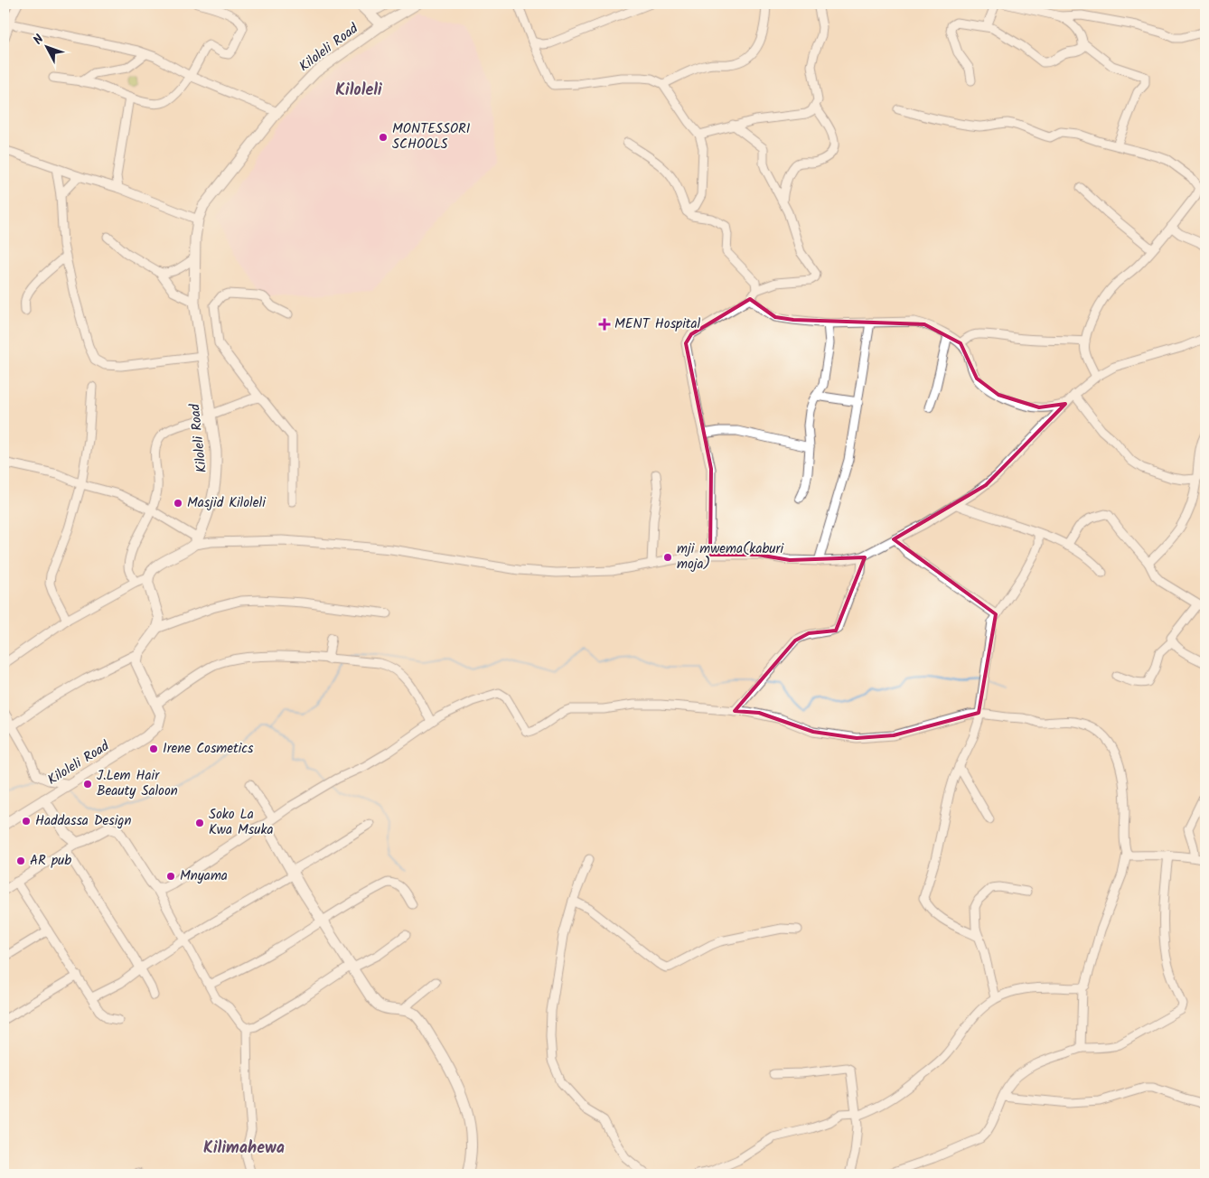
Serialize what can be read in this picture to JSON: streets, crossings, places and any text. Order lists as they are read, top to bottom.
{
  "streets": {
    "main road": ["Kiloleli Road"]
  },
  "districts": ["Kiloleli", "Kilimahewa"],
  "places": {
    "other": [
      "MONTESSORI SCHOOLS",
      "Masjid Kiloleli",
      "mji mwema(kaburi moja)",
      "Irene Cosmetics",
      "J.Lem Hair Beauty Saloon",
      "Haddassa Design",
      "Soko La Kwa Msuka",
      "AR pub",
      "Mnyama"
    ],
    "health": ["MENT Hospital"]
  },
  "north": "top left"
}
